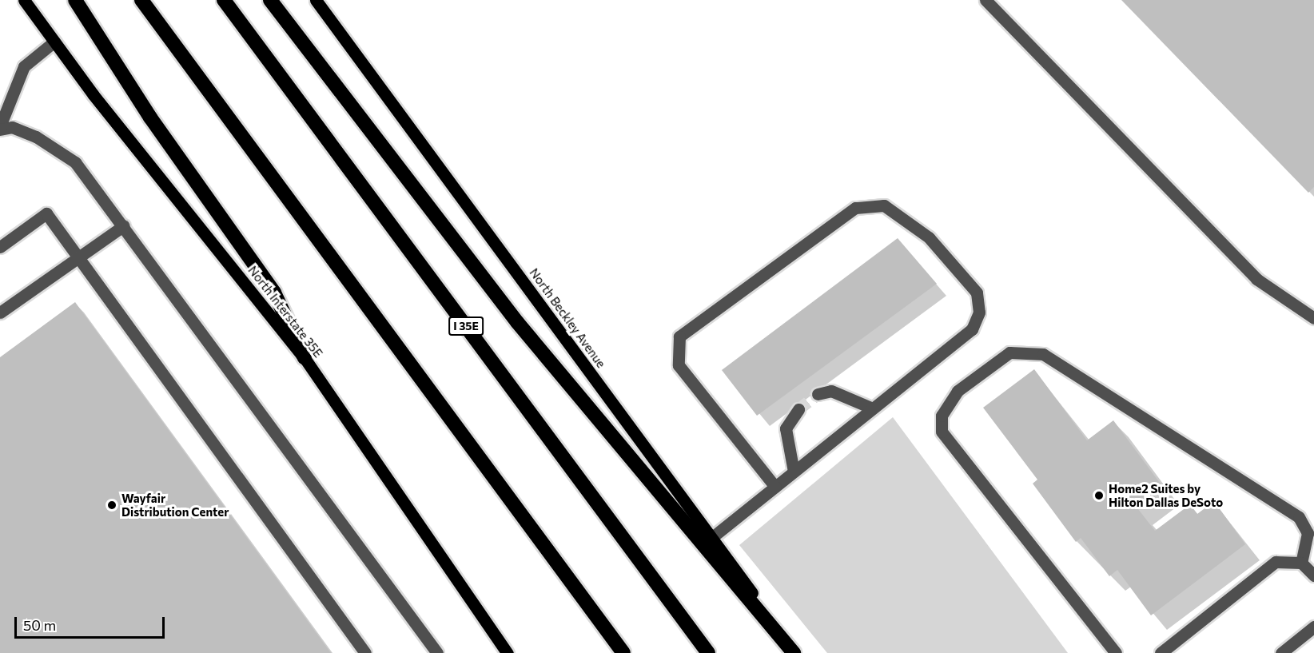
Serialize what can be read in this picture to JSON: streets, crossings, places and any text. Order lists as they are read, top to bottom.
{
  "streets": {
    "highway": ["I 35E"],
    "main road": ["North Interstate 35E", "North Beckley Avenue"]
  },
  "places": ["Home2 Suites by Hilton Dallas DeSoto", "Wayfair Distribution Center"],
  "scale_bar": "50 m"
}
